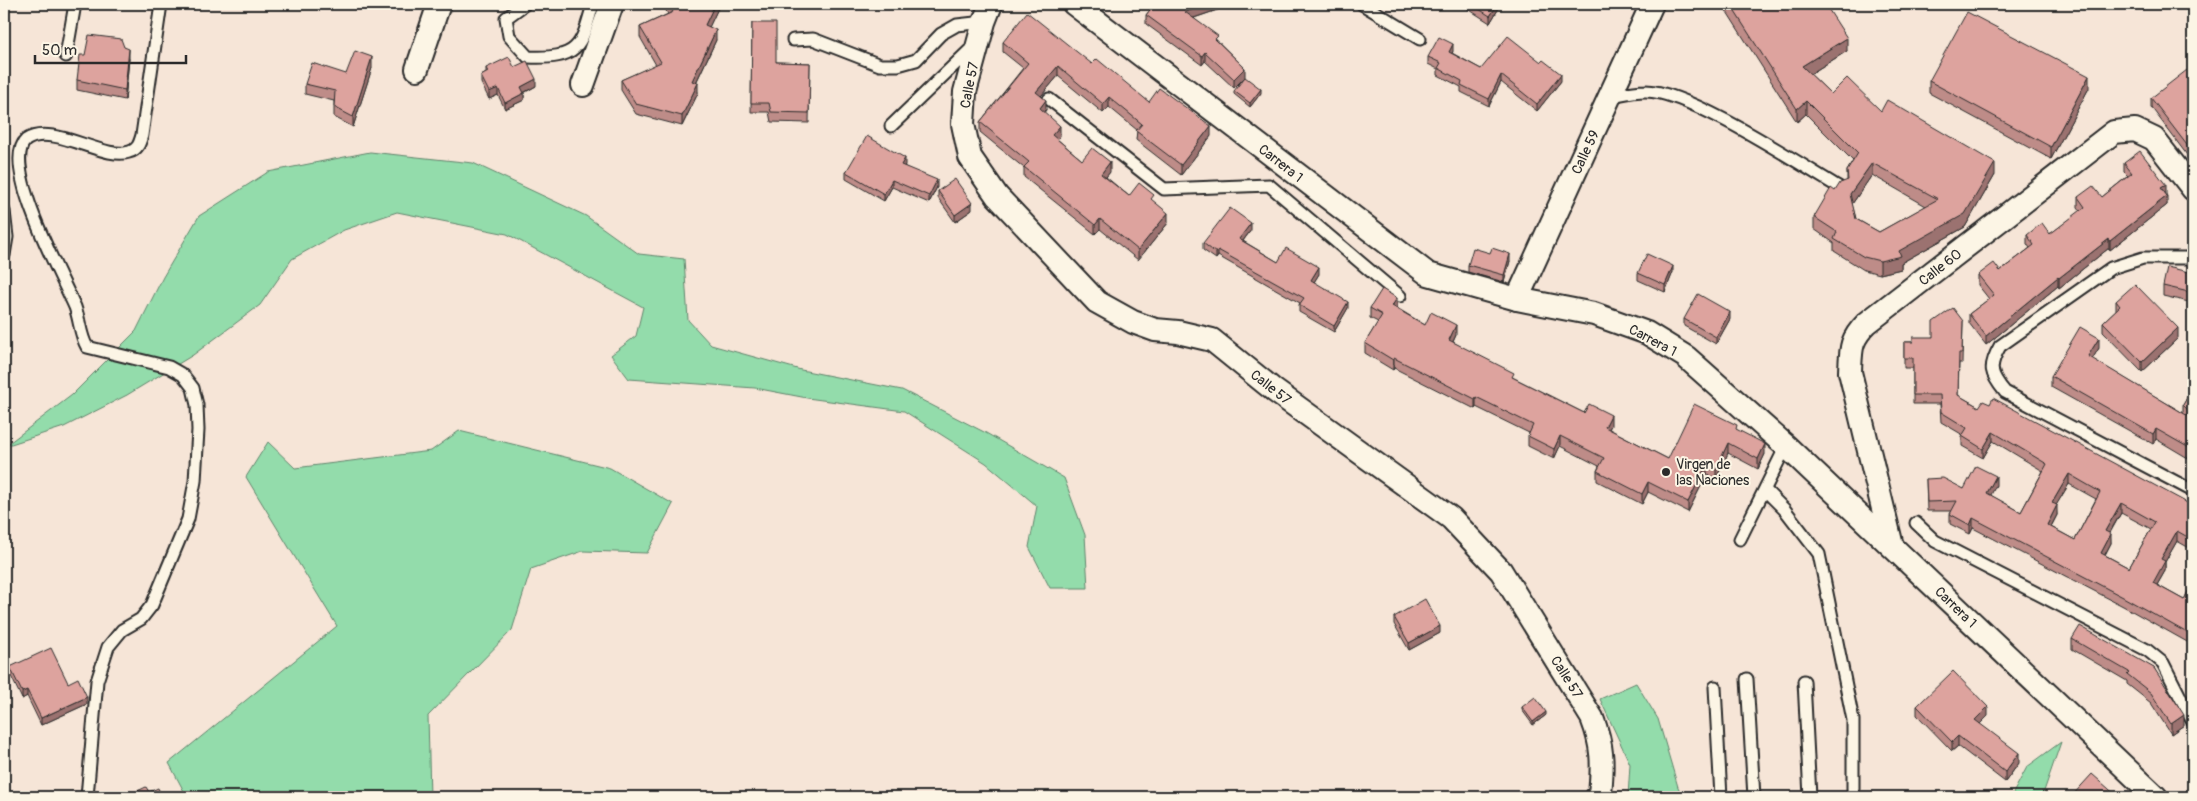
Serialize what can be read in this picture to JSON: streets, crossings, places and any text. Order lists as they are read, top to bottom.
{
  "streets": {
    "street": [
      "Calle 57",
      "Calle 59",
      "Carrera 1",
      "Calle 60"
    ]
  },
  "crossings": [
    ["Calle 59", "Carrera 1"],
    ["Carrera 1", "Calle 60"]
  ],
  "places": ["Virgen de las Naciones"],
  "scale_bar": "50 m"
}
